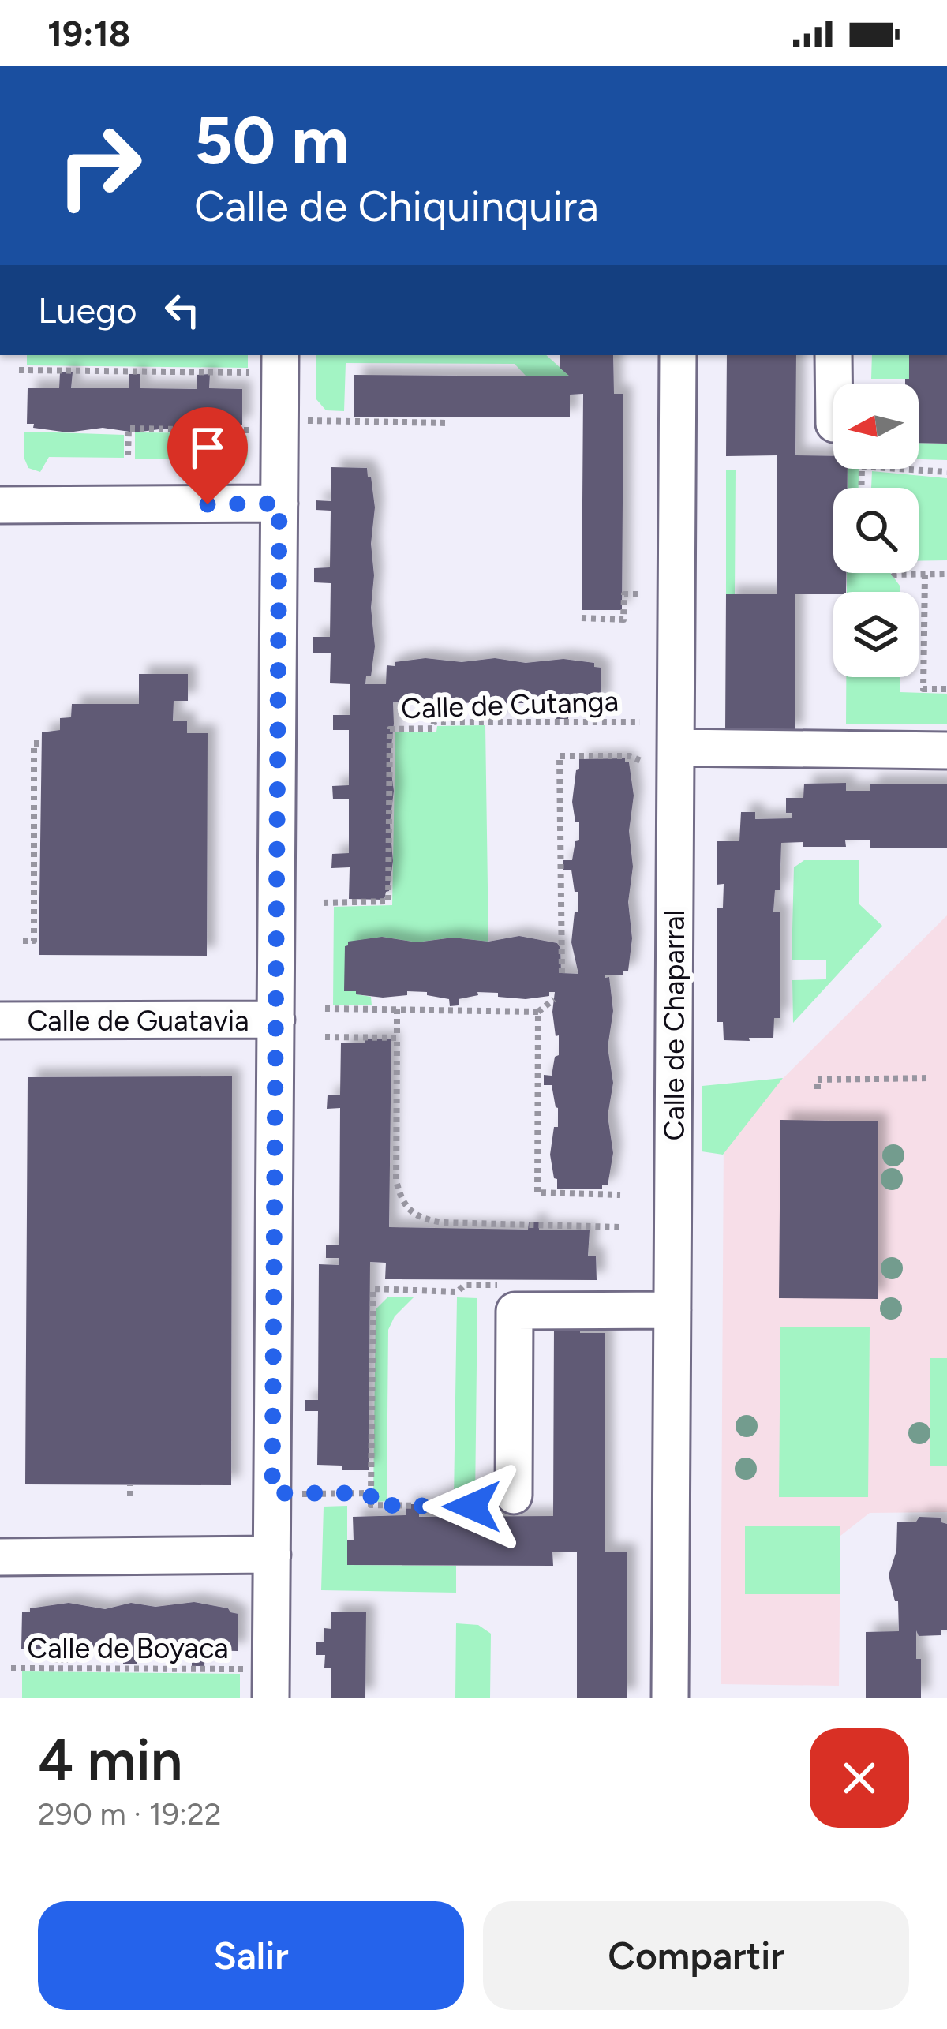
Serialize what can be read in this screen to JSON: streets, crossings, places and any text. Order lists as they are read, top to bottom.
{
  "streets": {
    "street": ["Calle de Guatavia", "Calle de Chaparral"],
    "path": ["Calle de Cutanga", "Calle de Boyaca"]
  },
  "north": "left",
  "page": {
    "status": "19:18",
    "turn": ["50 m", "Calle de Chiquinquira"],
    "then": "Luego",
    "heading": ["4 min", "290 m · 19:22"],
    "buttons": ["Salir", "Compartir"]
  }
}
